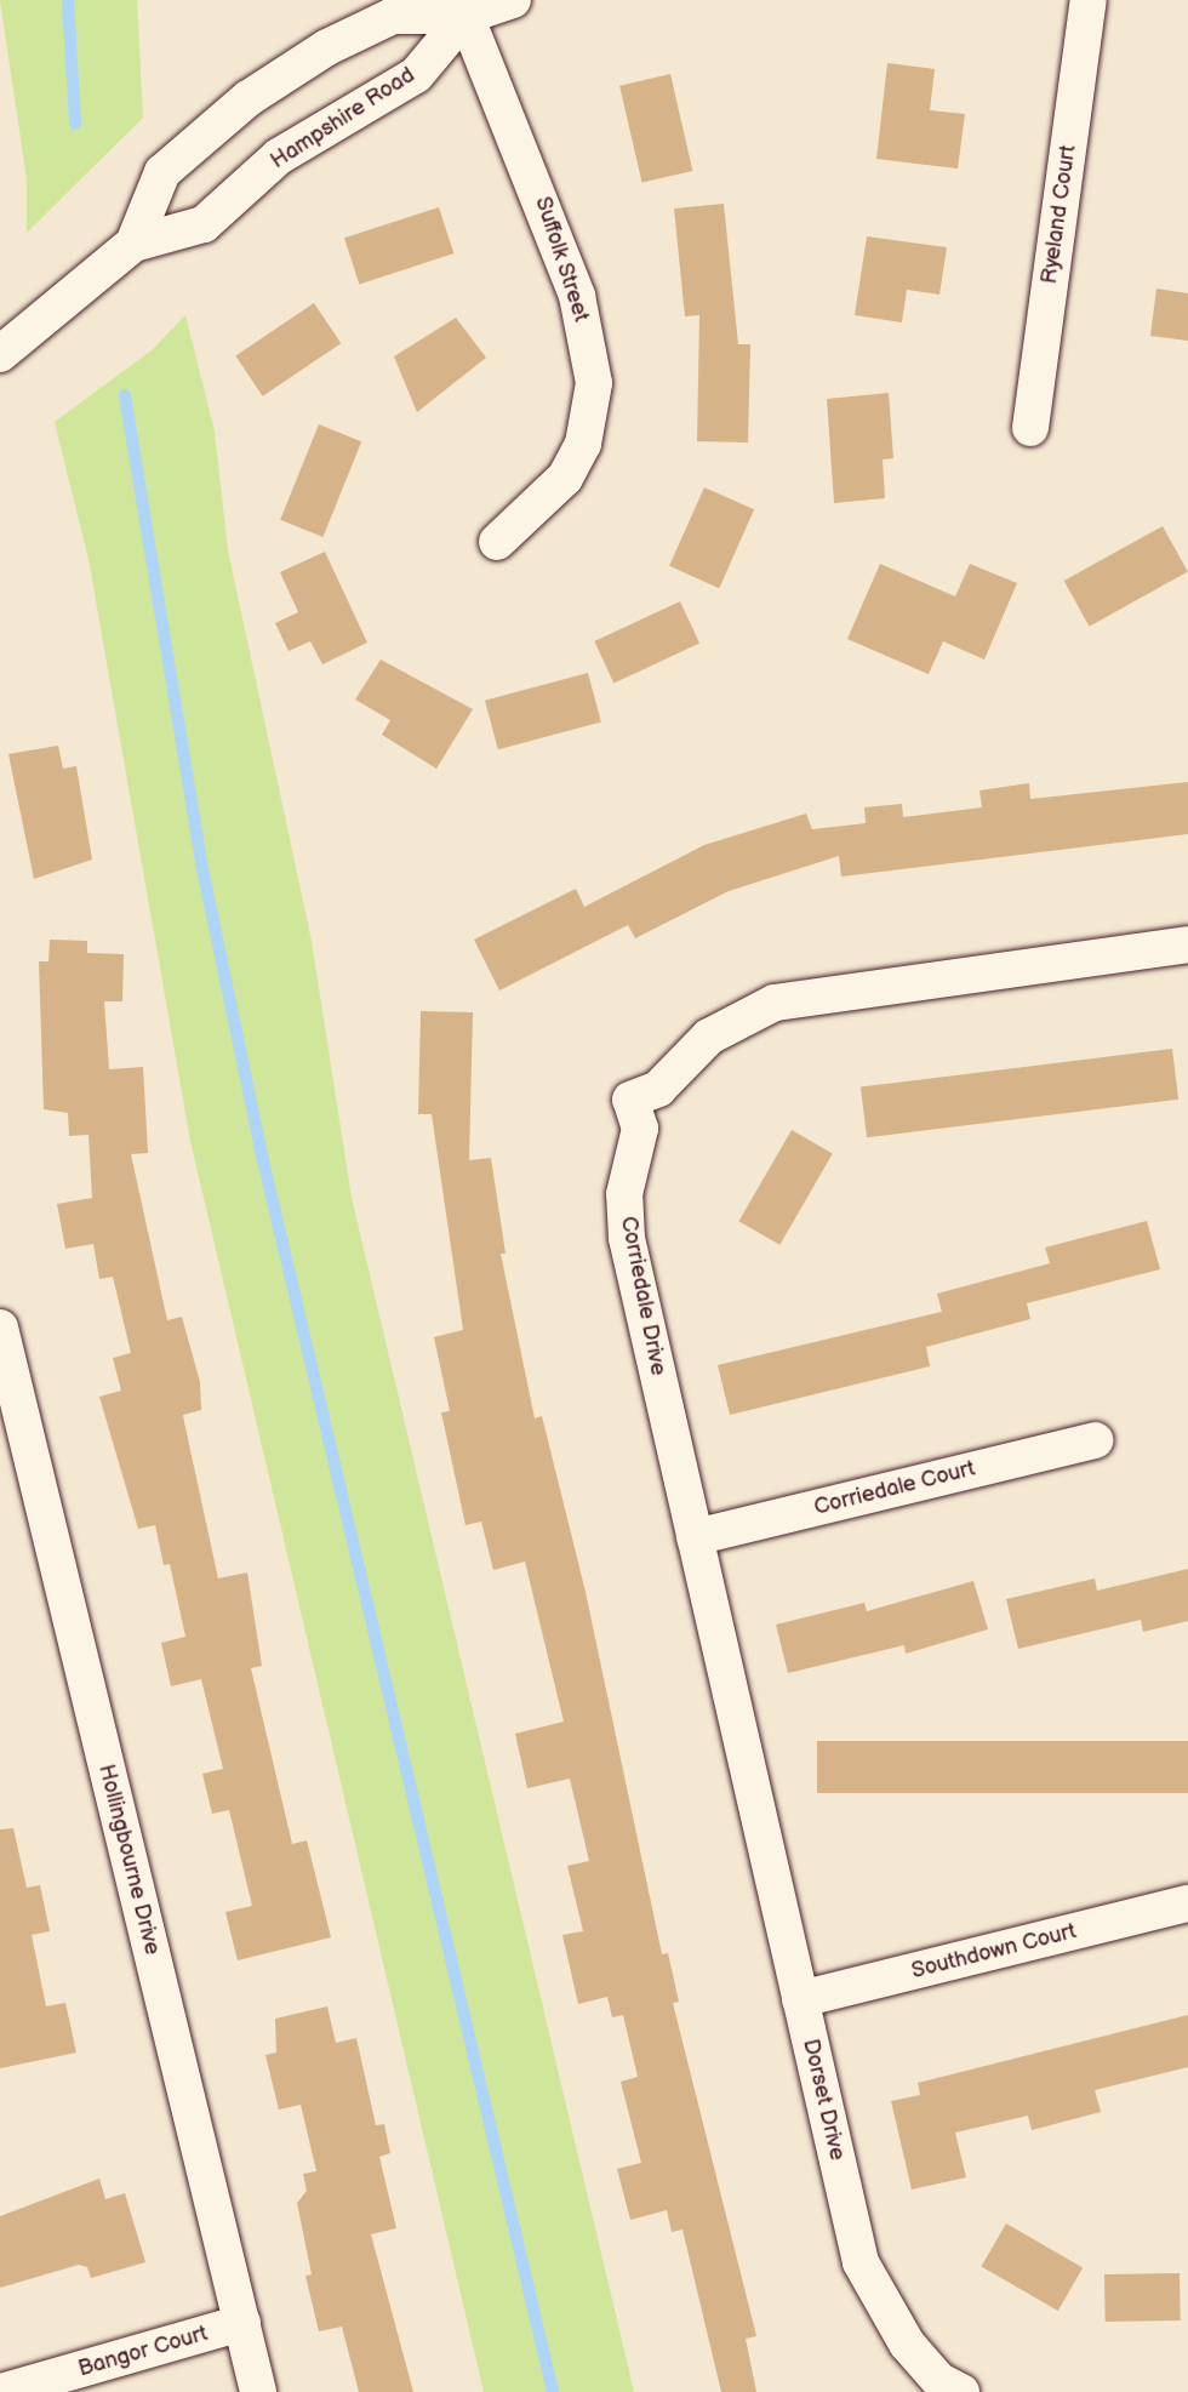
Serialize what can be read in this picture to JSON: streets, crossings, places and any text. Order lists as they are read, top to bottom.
{
  "streets": {
    "street": [
      "Hampshire Road",
      "Ryeland Court",
      "Suffolk Street",
      "Corriedale Drive",
      "Corriedale Court",
      "Hollingbourne Drive",
      "Southdown Court",
      "Dorset Drive",
      "Bangor Court"
    ]
  },
  "crossings": [
    ["Hampshire Road", "Suffolk Street"],
    ["Corriedale Drive", "Corriedale Court"],
    ["Corriedale Drive", "Dorset Drive"],
    ["Hollingbourne Drive", "Bangor Court"],
    ["Southdown Court", "Dorset Drive"]
  ]
}
